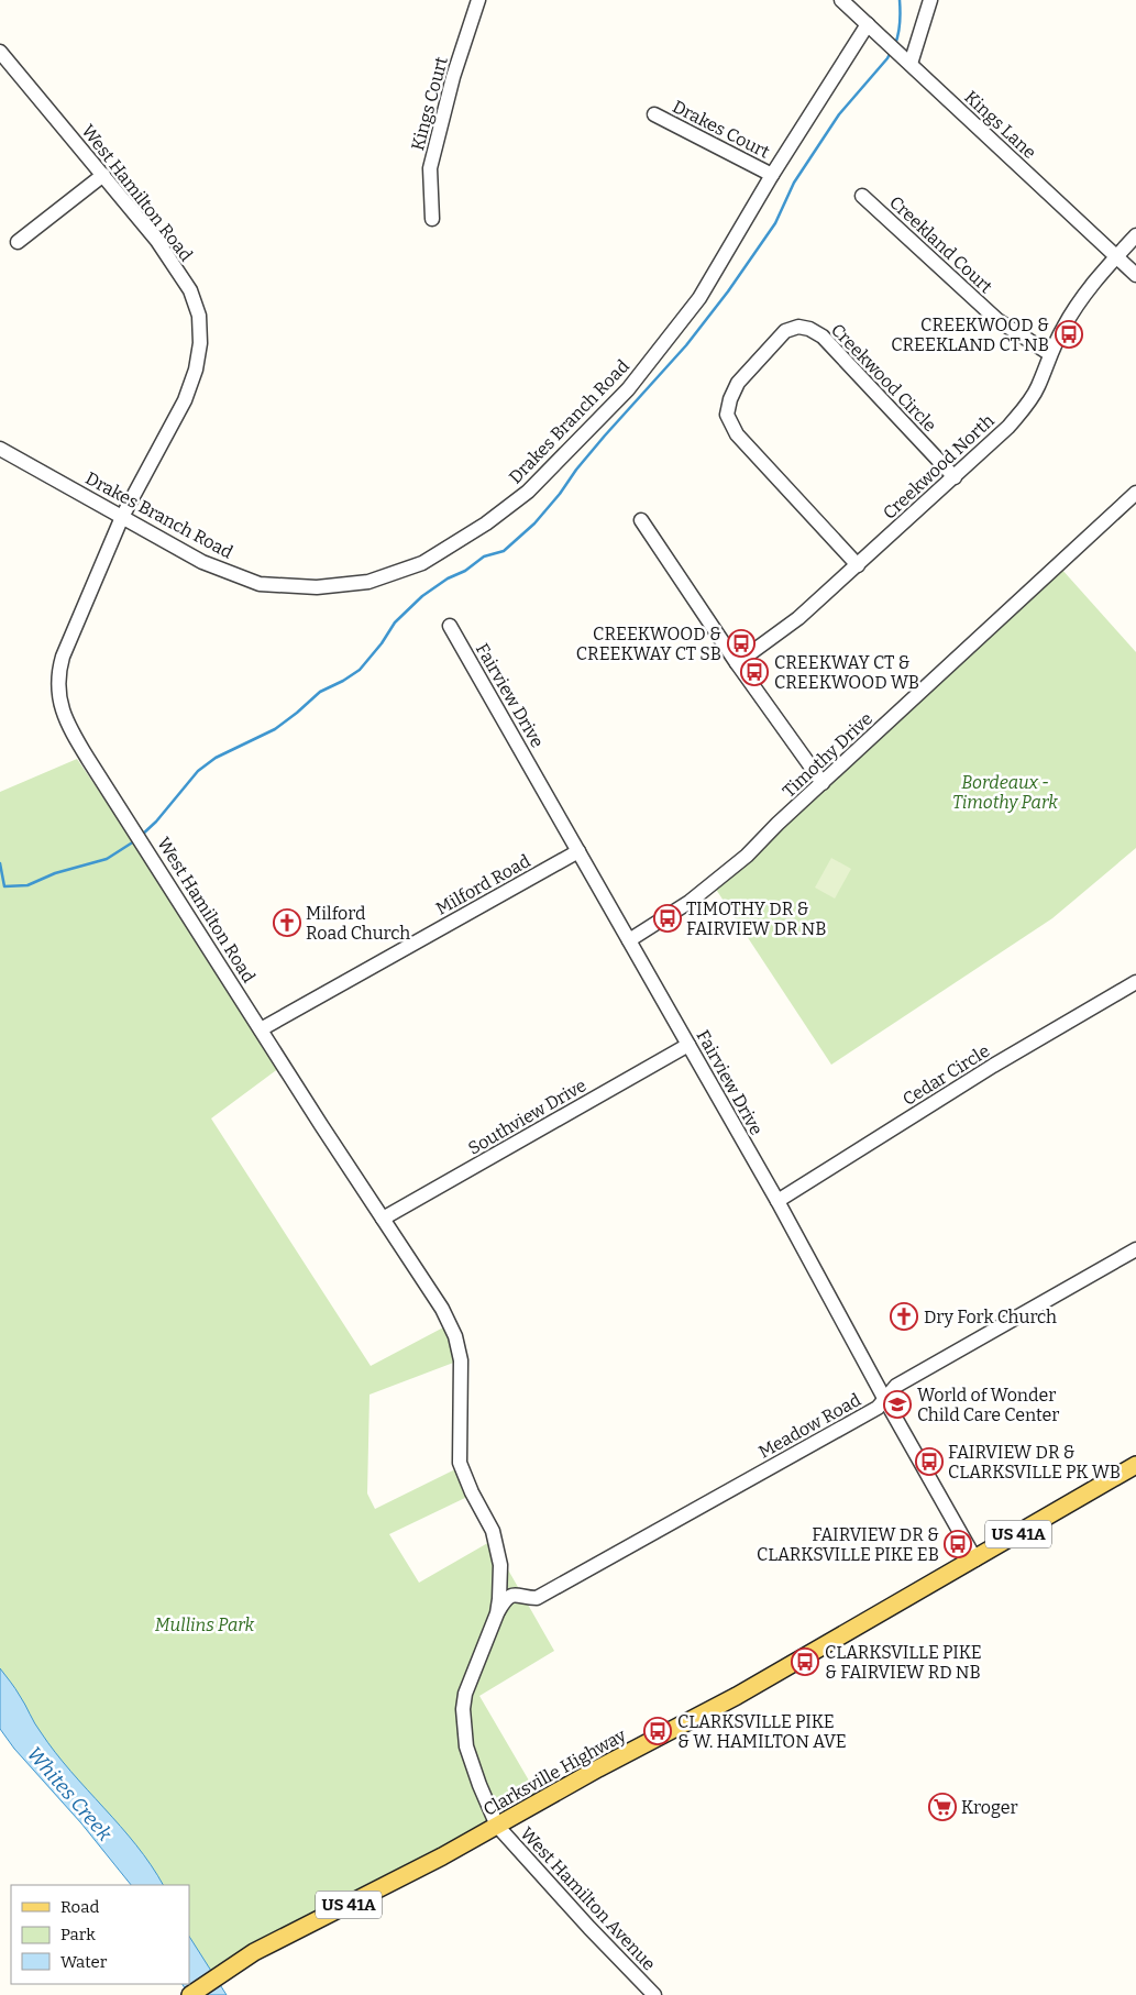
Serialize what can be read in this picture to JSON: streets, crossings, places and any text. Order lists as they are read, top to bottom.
{
  "streets": {
    "main road": ["US 41A", "Clarksville Highway"],
    "street": [
      "Kings Court",
      "Kings Lane",
      "Drakes Court",
      "West Hamilton Road",
      "Creekland Court",
      "Creekwood Circle",
      "Drakes Branch Road",
      "Creekwood North",
      "Fairview Drive",
      "Timothy Drive",
      "Milford Road",
      "Cedar Circle",
      "Southview Drive",
      "Meadow Road",
      "West Hamilton Avenue"
    ]
  },
  "crossings": [
    ["Kings Lane", "Drakes Branch Road"],
    ["Kings Lane", "Creekwood North"],
    ["Drakes Court", "Drakes Branch Road"],
    ["West Hamilton Road", "Drakes Branch Road"],
    ["West Hamilton Road", "Milford Road"],
    ["West Hamilton Road", "Southview Drive"],
    ["West Hamilton Road", "Meadow Road"],
    ["West Hamilton Road", "Clarksville Highway"],
    ["West Hamilton Road", "West Hamilton Avenue"],
    ["Creekland Court", "Creekwood North"],
    ["Creekwood Circle", "Creekwood North"],
    ["Fairview Drive", "Timothy Drive"],
    ["Fairview Drive", "Milford Road"],
    ["Fairview Drive", "Cedar Circle"],
    ["Fairview Drive", "Southview Drive"],
    ["Fairview Drive", "Meadow Road"],
    ["Fairview Drive", "Clarksville Highway"],
    ["Clarksville Highway", "West Hamilton Avenue"]
  ],
  "water": ["Whites Creek"],
  "parks": ["Bordeaux - Timothy Park", "Mullins Park"],
  "places": {
    "bus stop": [
      "CREEKWOOD & CREEKLAND CT NB",
      "CREEKWOOD & CREEKWAY CT SB",
      "CREEKWAY CT & CREEKWOOD WB",
      "TIMOTHY DR & FAIRVIEW DR NB",
      "FAIRVIEW DR & CLARKSVILLE PK WB",
      "FAIRVIEW DR & CLARKSVILLE PIKE EB",
      "CLARKSVILLE PIKE & FAIRVIEW RD NB",
      "CLARKSVILLE PIKE & W. HAMILTON AVE"
    ],
    "church": ["Milford Road Church", "Dry Fork Church"],
    "school or university": ["World of Wonder Child Care Center"],
    "supermarket": ["Kroger"]
  },
  "legend": ["Road", "Park", "Water"]
}
